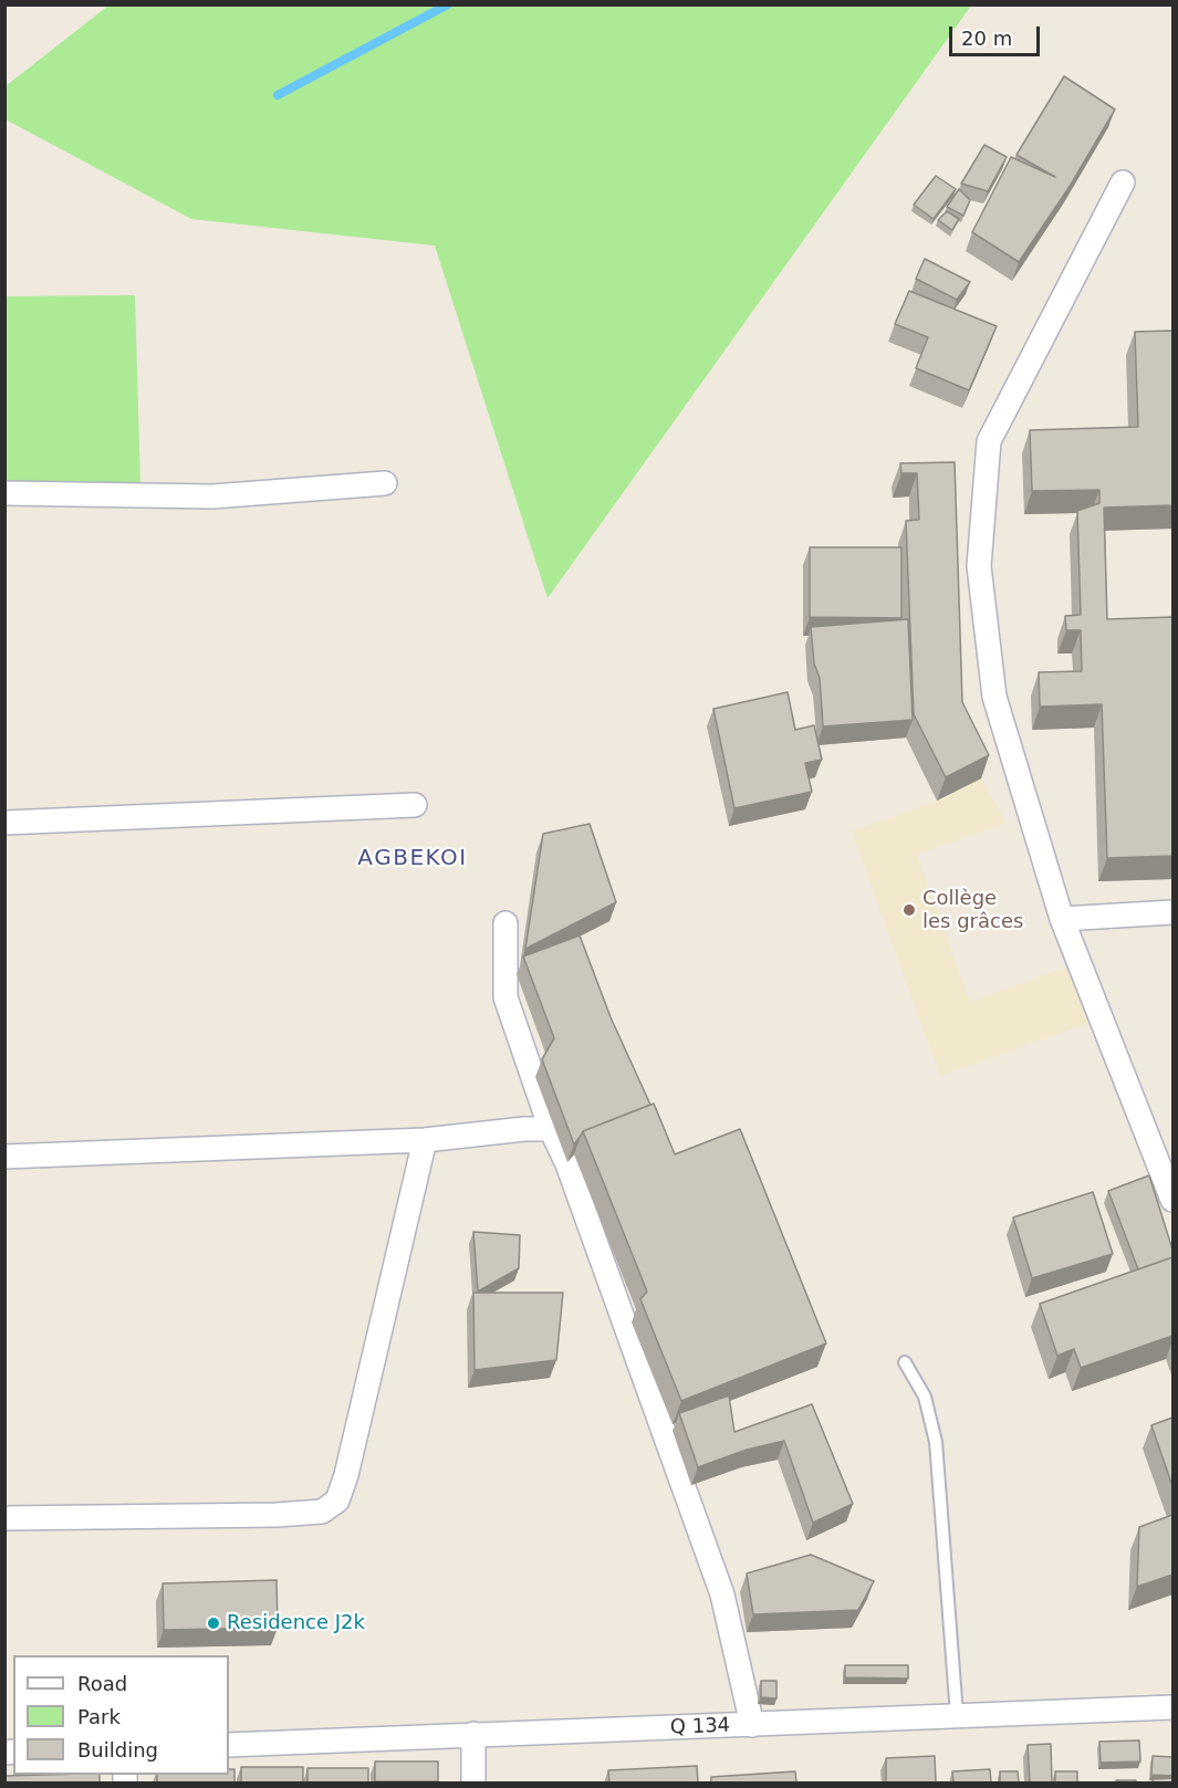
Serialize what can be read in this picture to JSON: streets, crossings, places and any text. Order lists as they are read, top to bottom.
{
  "streets": {
    "street": ["Q 134"]
  },
  "districts": ["AGBEKOI"],
  "places": ["Collège les grâces", "Residence J2k"],
  "legend": ["Road", "Park", "Building"],
  "scale_bar": "20 m"
}
